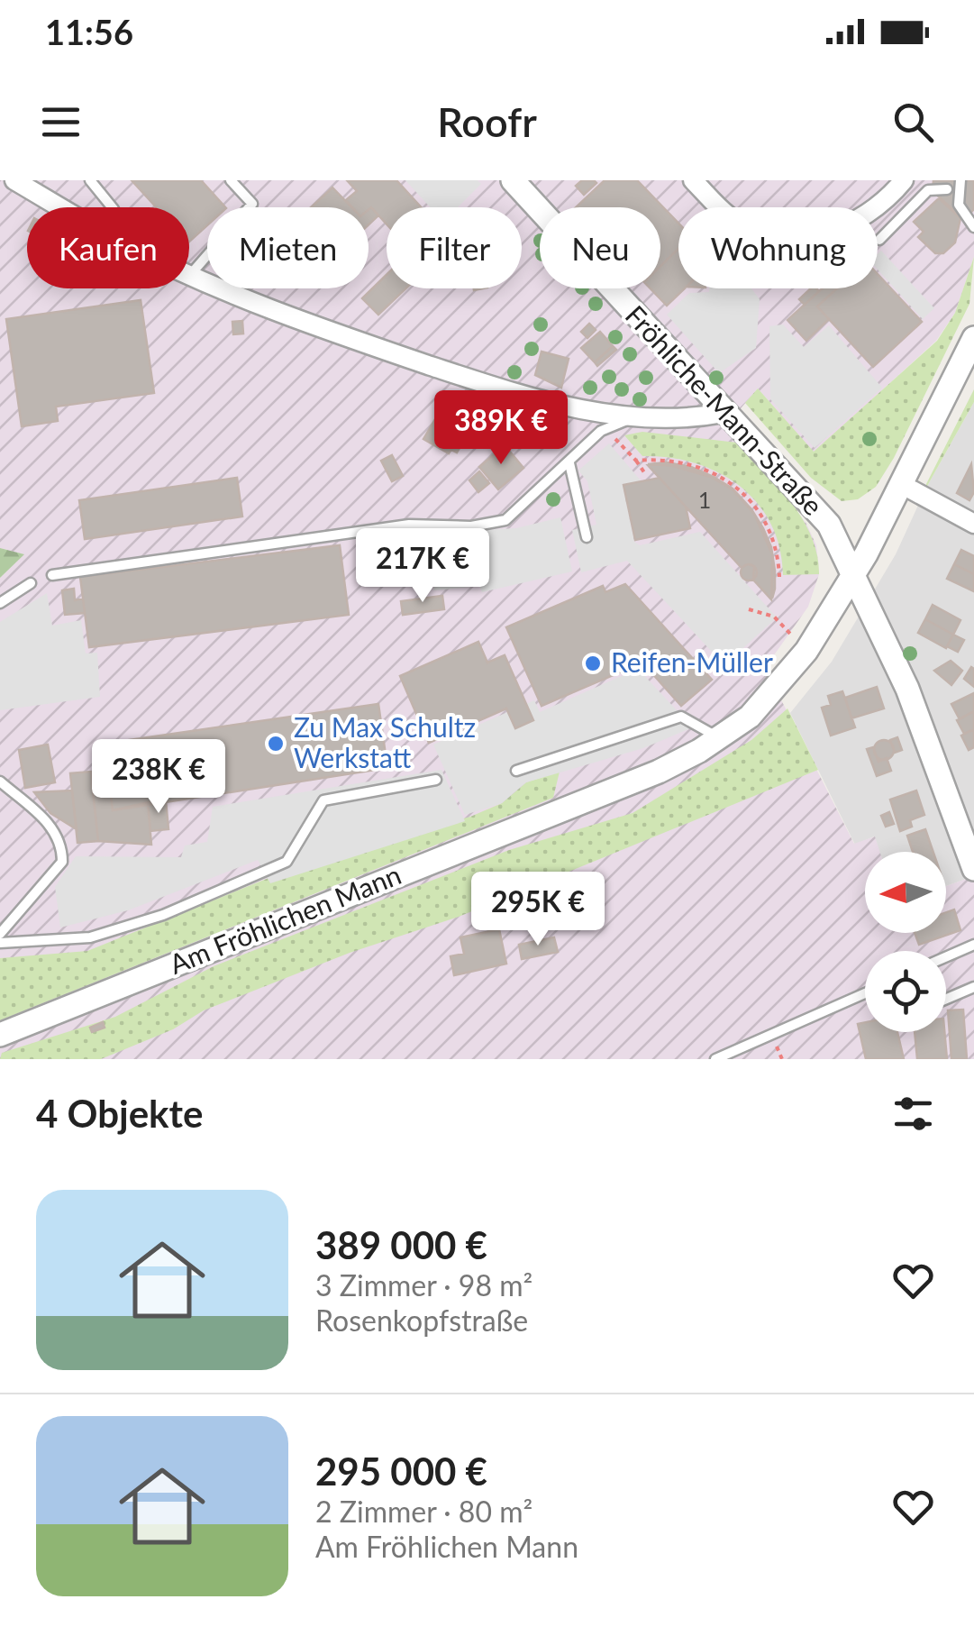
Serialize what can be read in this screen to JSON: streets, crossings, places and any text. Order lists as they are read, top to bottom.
{
  "streets": {
    "street": ["Fröhliche-Mann-Straße", "Am Fröhlichen Mann"]
  },
  "crossings": [
    ["Fröhliche-Mann-Straße", "Am Fröhlichen Mann"]
  ],
  "places": ["Reifen-Müller", "Zu Max Schultz Werkstatt"],
  "house_numbers": ["1"],
  "north": "left",
  "page": {
    "status": "11:56",
    "header": "Roofr",
    "chip": [
      "Kaufen",
      "Mieten",
      "Filter",
      "Neu",
      "Wohnung"
    ],
    "price": [
      "389K €",
      "217K €",
      "238K €",
      "295K €"
    ],
    "heading": "4 Objekte",
    "list": [
      {
        "name": "389 000 €",
        "note": "3 Zimmer · 98 m² · Rosenkopfstraße"
      },
      {
        "name": "295 000 €",
        "note": "2 Zimmer · 80 m² · Am Fröhlichen Mann"
      }
    ]
  }
}
